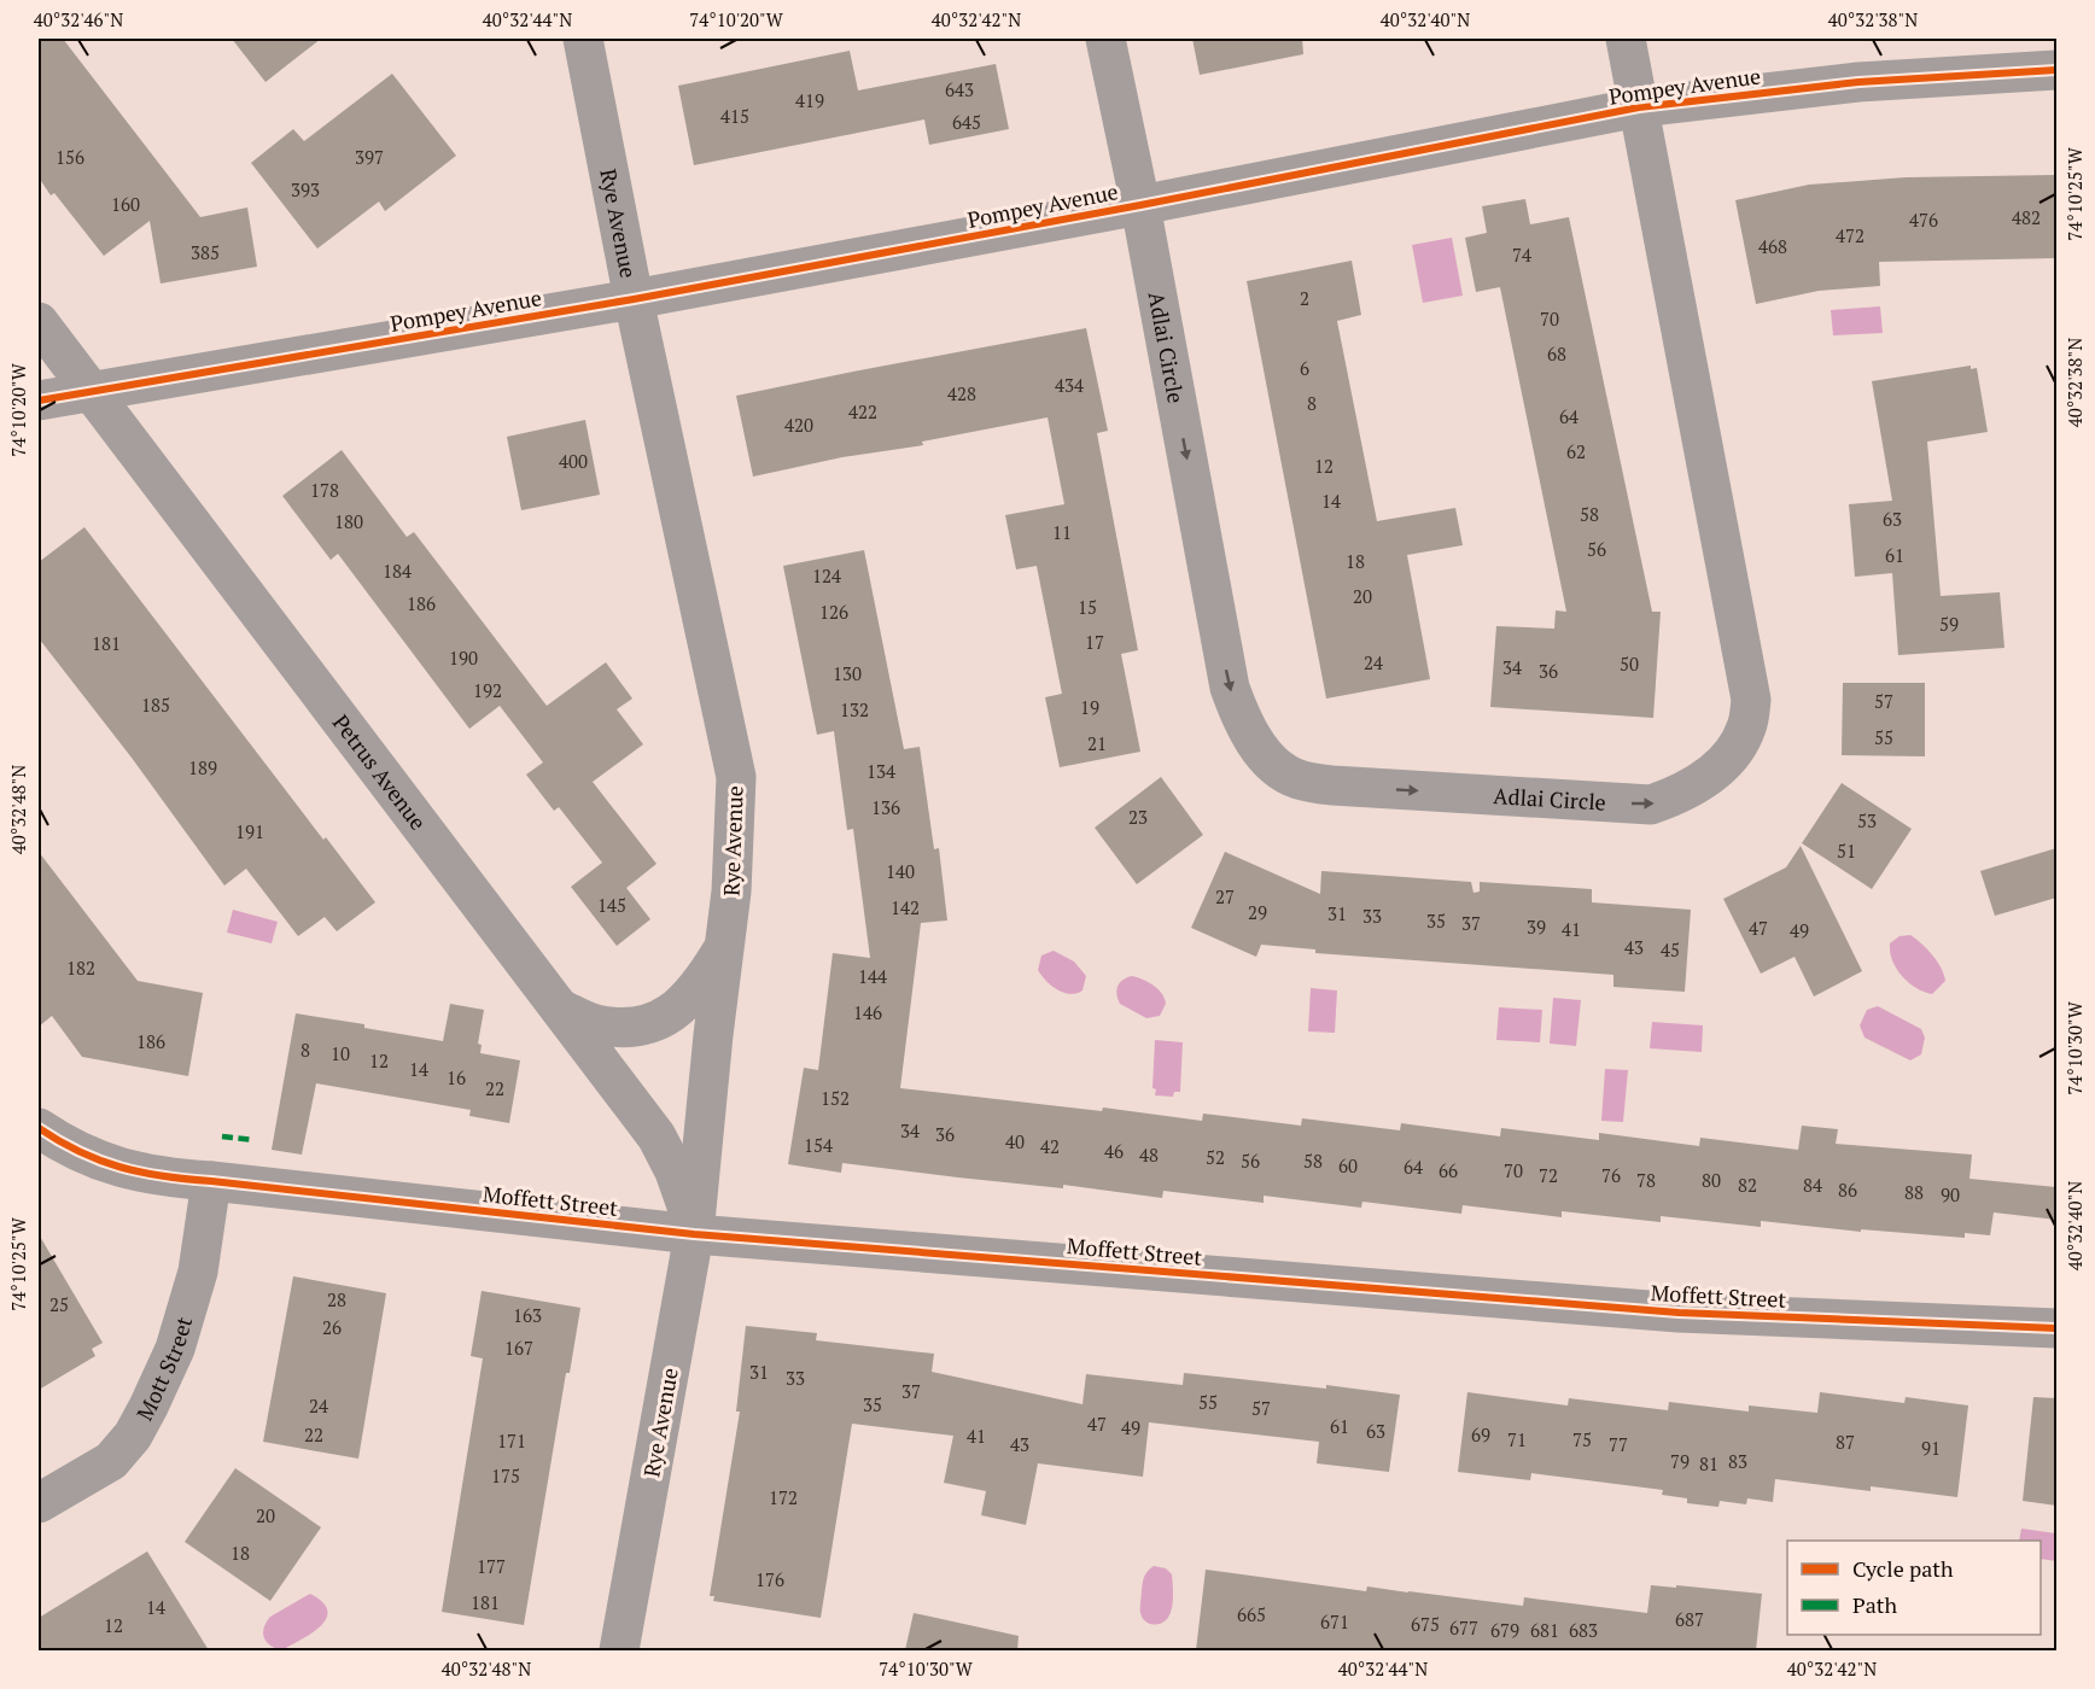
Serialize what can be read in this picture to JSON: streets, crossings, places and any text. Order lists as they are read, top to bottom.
{
  "streets": {
    "street": [
      "Pompey Avenue",
      "Rye Avenue",
      "Adlai Circle",
      "Petrus Avenue",
      "Moffett Street",
      "Mott Street"
    ]
  },
  "crossings": [
    ["Pompey Avenue", "Rye Avenue"],
    ["Pompey Avenue", "Adlai Circle"],
    ["Pompey Avenue", "Petrus Avenue"],
    ["Rye Avenue", "Petrus Avenue"],
    ["Rye Avenue", "Moffett Street"],
    ["Petrus Avenue", "Moffett Street"],
    ["Moffett Street", "Mott Street"]
  ],
  "house_numbers": [
    "643",
    "419",
    "415",
    "645",
    "156",
    "397",
    "393",
    "160",
    "482",
    "476",
    "472",
    "468",
    "385",
    "74",
    "2",
    "70",
    "68",
    "6",
    "434",
    "428",
    "8",
    "422",
    "64",
    "420",
    "62",
    "400",
    "12",
    "178",
    "14",
    "58",
    "63",
    "180",
    "11",
    "56",
    "61",
    "18",
    "184",
    "124",
    "20",
    "186",
    "15",
    "126",
    "59",
    "17",
    "181",
    "190",
    "24",
    "50",
    "34",
    "36",
    "130",
    "192",
    "57",
    "185",
    "19",
    "132",
    "55",
    "21",
    "189",
    "134",
    "136",
    "23",
    "53",
    "191",
    "51",
    "140",
    "27",
    "145",
    "142",
    "29",
    "31",
    "33",
    "35",
    "37",
    "39",
    "47",
    "41",
    "49",
    "43",
    "45",
    "182",
    "144",
    "146",
    "186",
    "8",
    "10",
    "12",
    "14",
    "16",
    "22",
    "152",
    "34",
    "36",
    "40",
    "154",
    "42",
    "46",
    "48",
    "52",
    "56",
    "58",
    "60",
    "64",
    "66",
    "70",
    "72",
    "76",
    "78",
    "80",
    "82",
    "84",
    "86",
    "88",
    "90",
    "28",
    "25",
    "163",
    "26",
    "167",
    "31",
    "33",
    "37",
    "55",
    "35",
    "24",
    "57",
    "47",
    "61",
    "49",
    "63",
    "22",
    "69",
    "41",
    "71",
    "75",
    "171",
    "87",
    "43",
    "77",
    "91",
    "79",
    "83",
    "81",
    "175",
    "172",
    "20",
    "18",
    "177",
    "176",
    "181",
    "14",
    "665",
    "687",
    "671",
    "675",
    "12",
    "677",
    "679",
    "681",
    "683"
  ],
  "legend": ["Cycle path", "Path"],
  "coordinates": [
    "40°32'46\"N",
    "40°32'44\"N",
    "74°10'20\"W",
    "40°32'42\"N",
    "40°32'40\"N",
    "40°32'38\"N",
    "74°10'25\"W",
    "40°32'48\"N",
    "74°10'30\"W"
  ]
}
